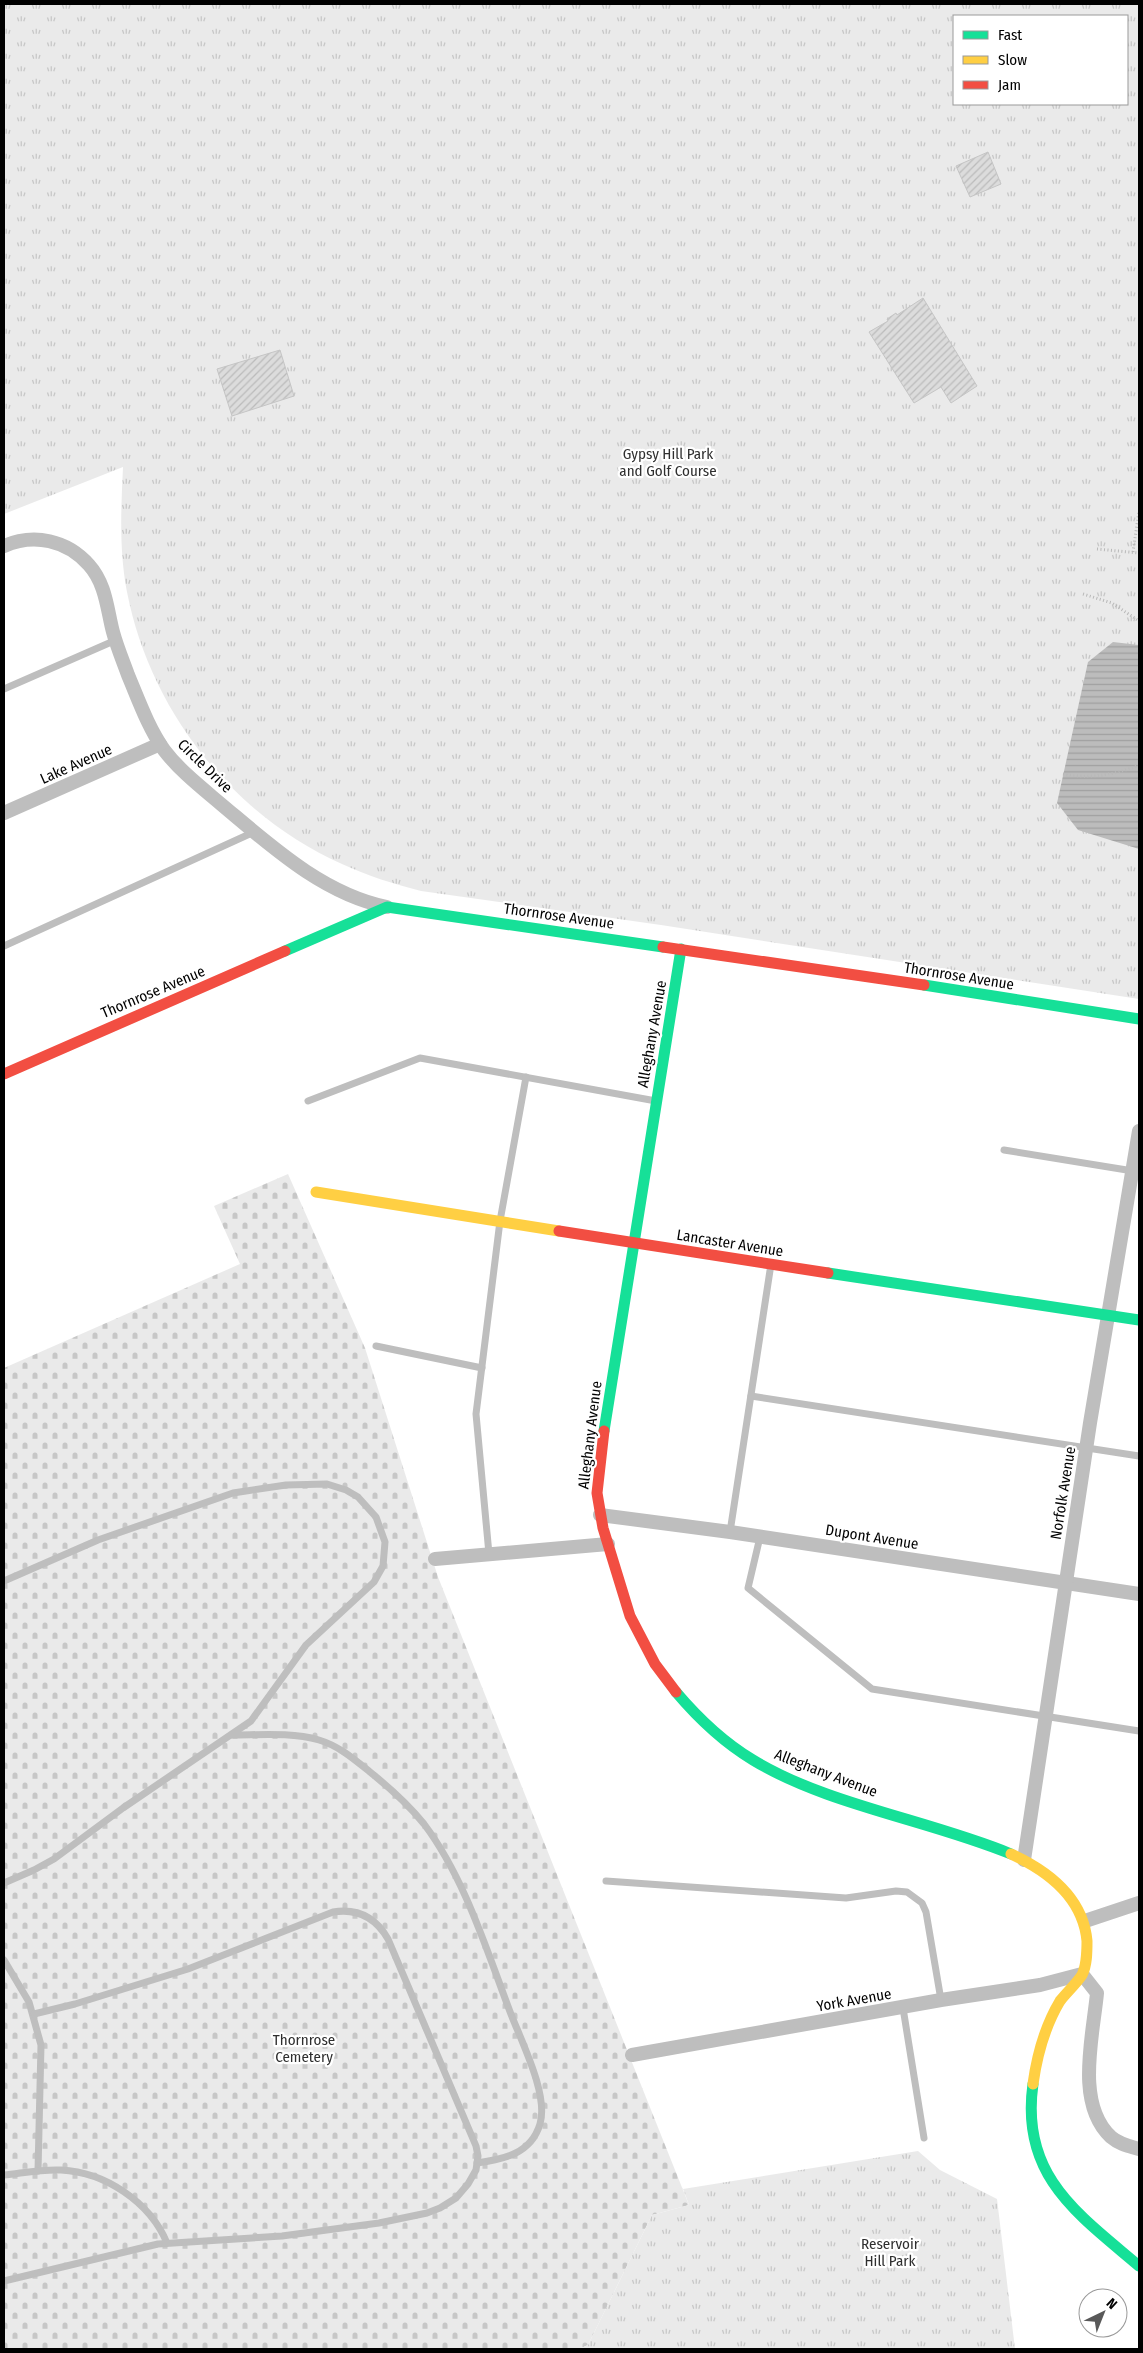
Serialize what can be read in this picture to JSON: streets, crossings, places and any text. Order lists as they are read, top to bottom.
{
  "streets": {
    "street": [
      "Lake Avenue",
      "Circle Drive",
      "Thornrose Avenue",
      "Alleghany Avenue",
      "Lancaster Avenue",
      "Norfolk Avenue",
      "Dupont Avenue",
      "York Avenue"
    ]
  },
  "crossings": [
    ["Lake Avenue", "Circle Drive"],
    ["Circle Drive", "Thornrose Avenue"],
    ["Thornrose Avenue", "Alleghany Avenue"],
    ["Alleghany Avenue", "Lancaster Avenue"],
    ["Alleghany Avenue", "Norfolk Avenue"],
    ["Alleghany Avenue", "Dupont Avenue"],
    ["Lancaster Avenue", "Norfolk Avenue"],
    ["Norfolk Avenue", "Dupont Avenue"]
  ],
  "parks": ["Gypsy Hill Park and Golf Course", "Thornrose Cemetery", "Reservoir Hill Park"],
  "legend": ["Fast", "Slow", "Jam"],
  "north": "top right"
}
